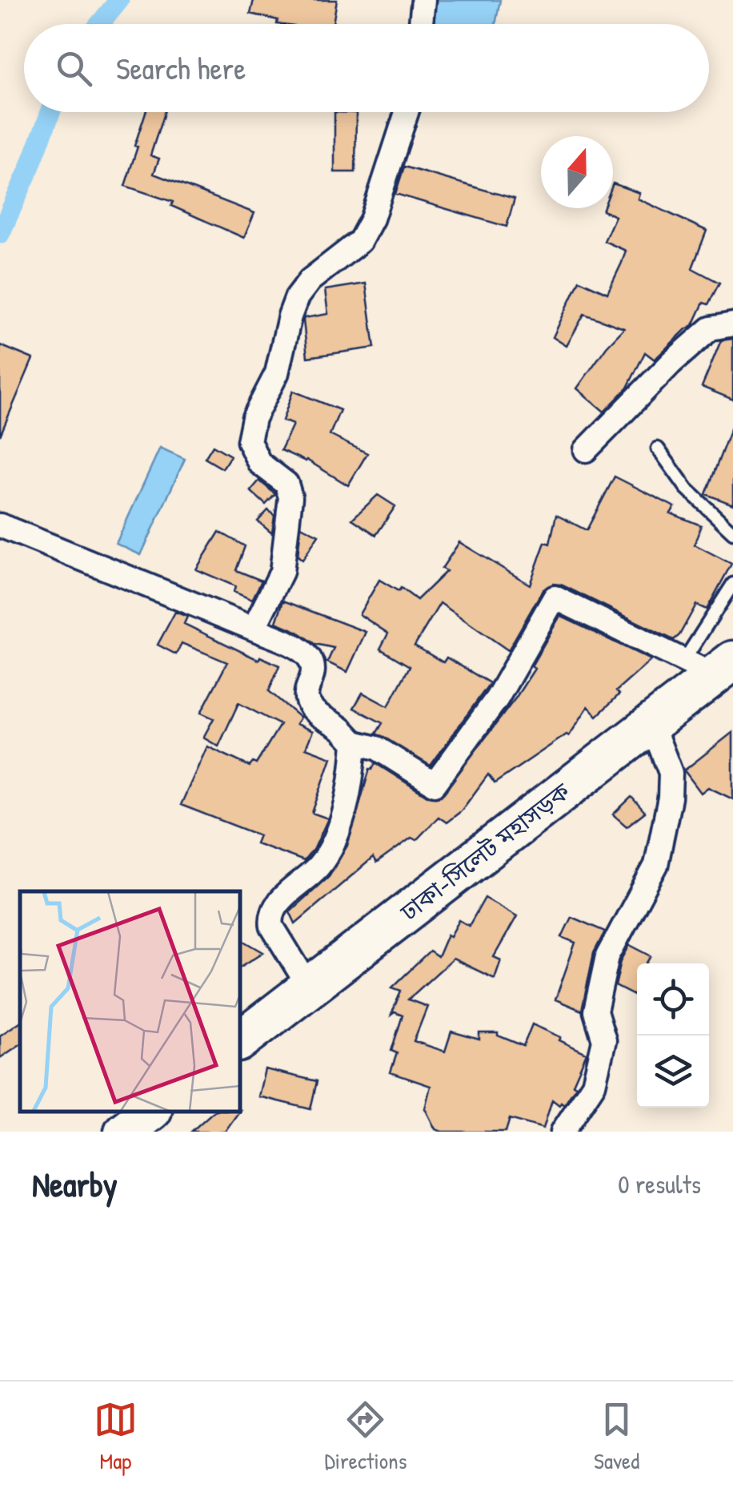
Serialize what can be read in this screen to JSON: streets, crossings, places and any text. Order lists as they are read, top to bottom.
{
  "streets": {
    "highway": ["ঢাকা-সিলেট মহাসড়ক"]
  },
  "north": "top",
  "page": {
    "search": "Search here",
    "heading": ["Nearby", "0 results"],
    "nav": ["Map", "Directions", "Saved"]
  }
}
